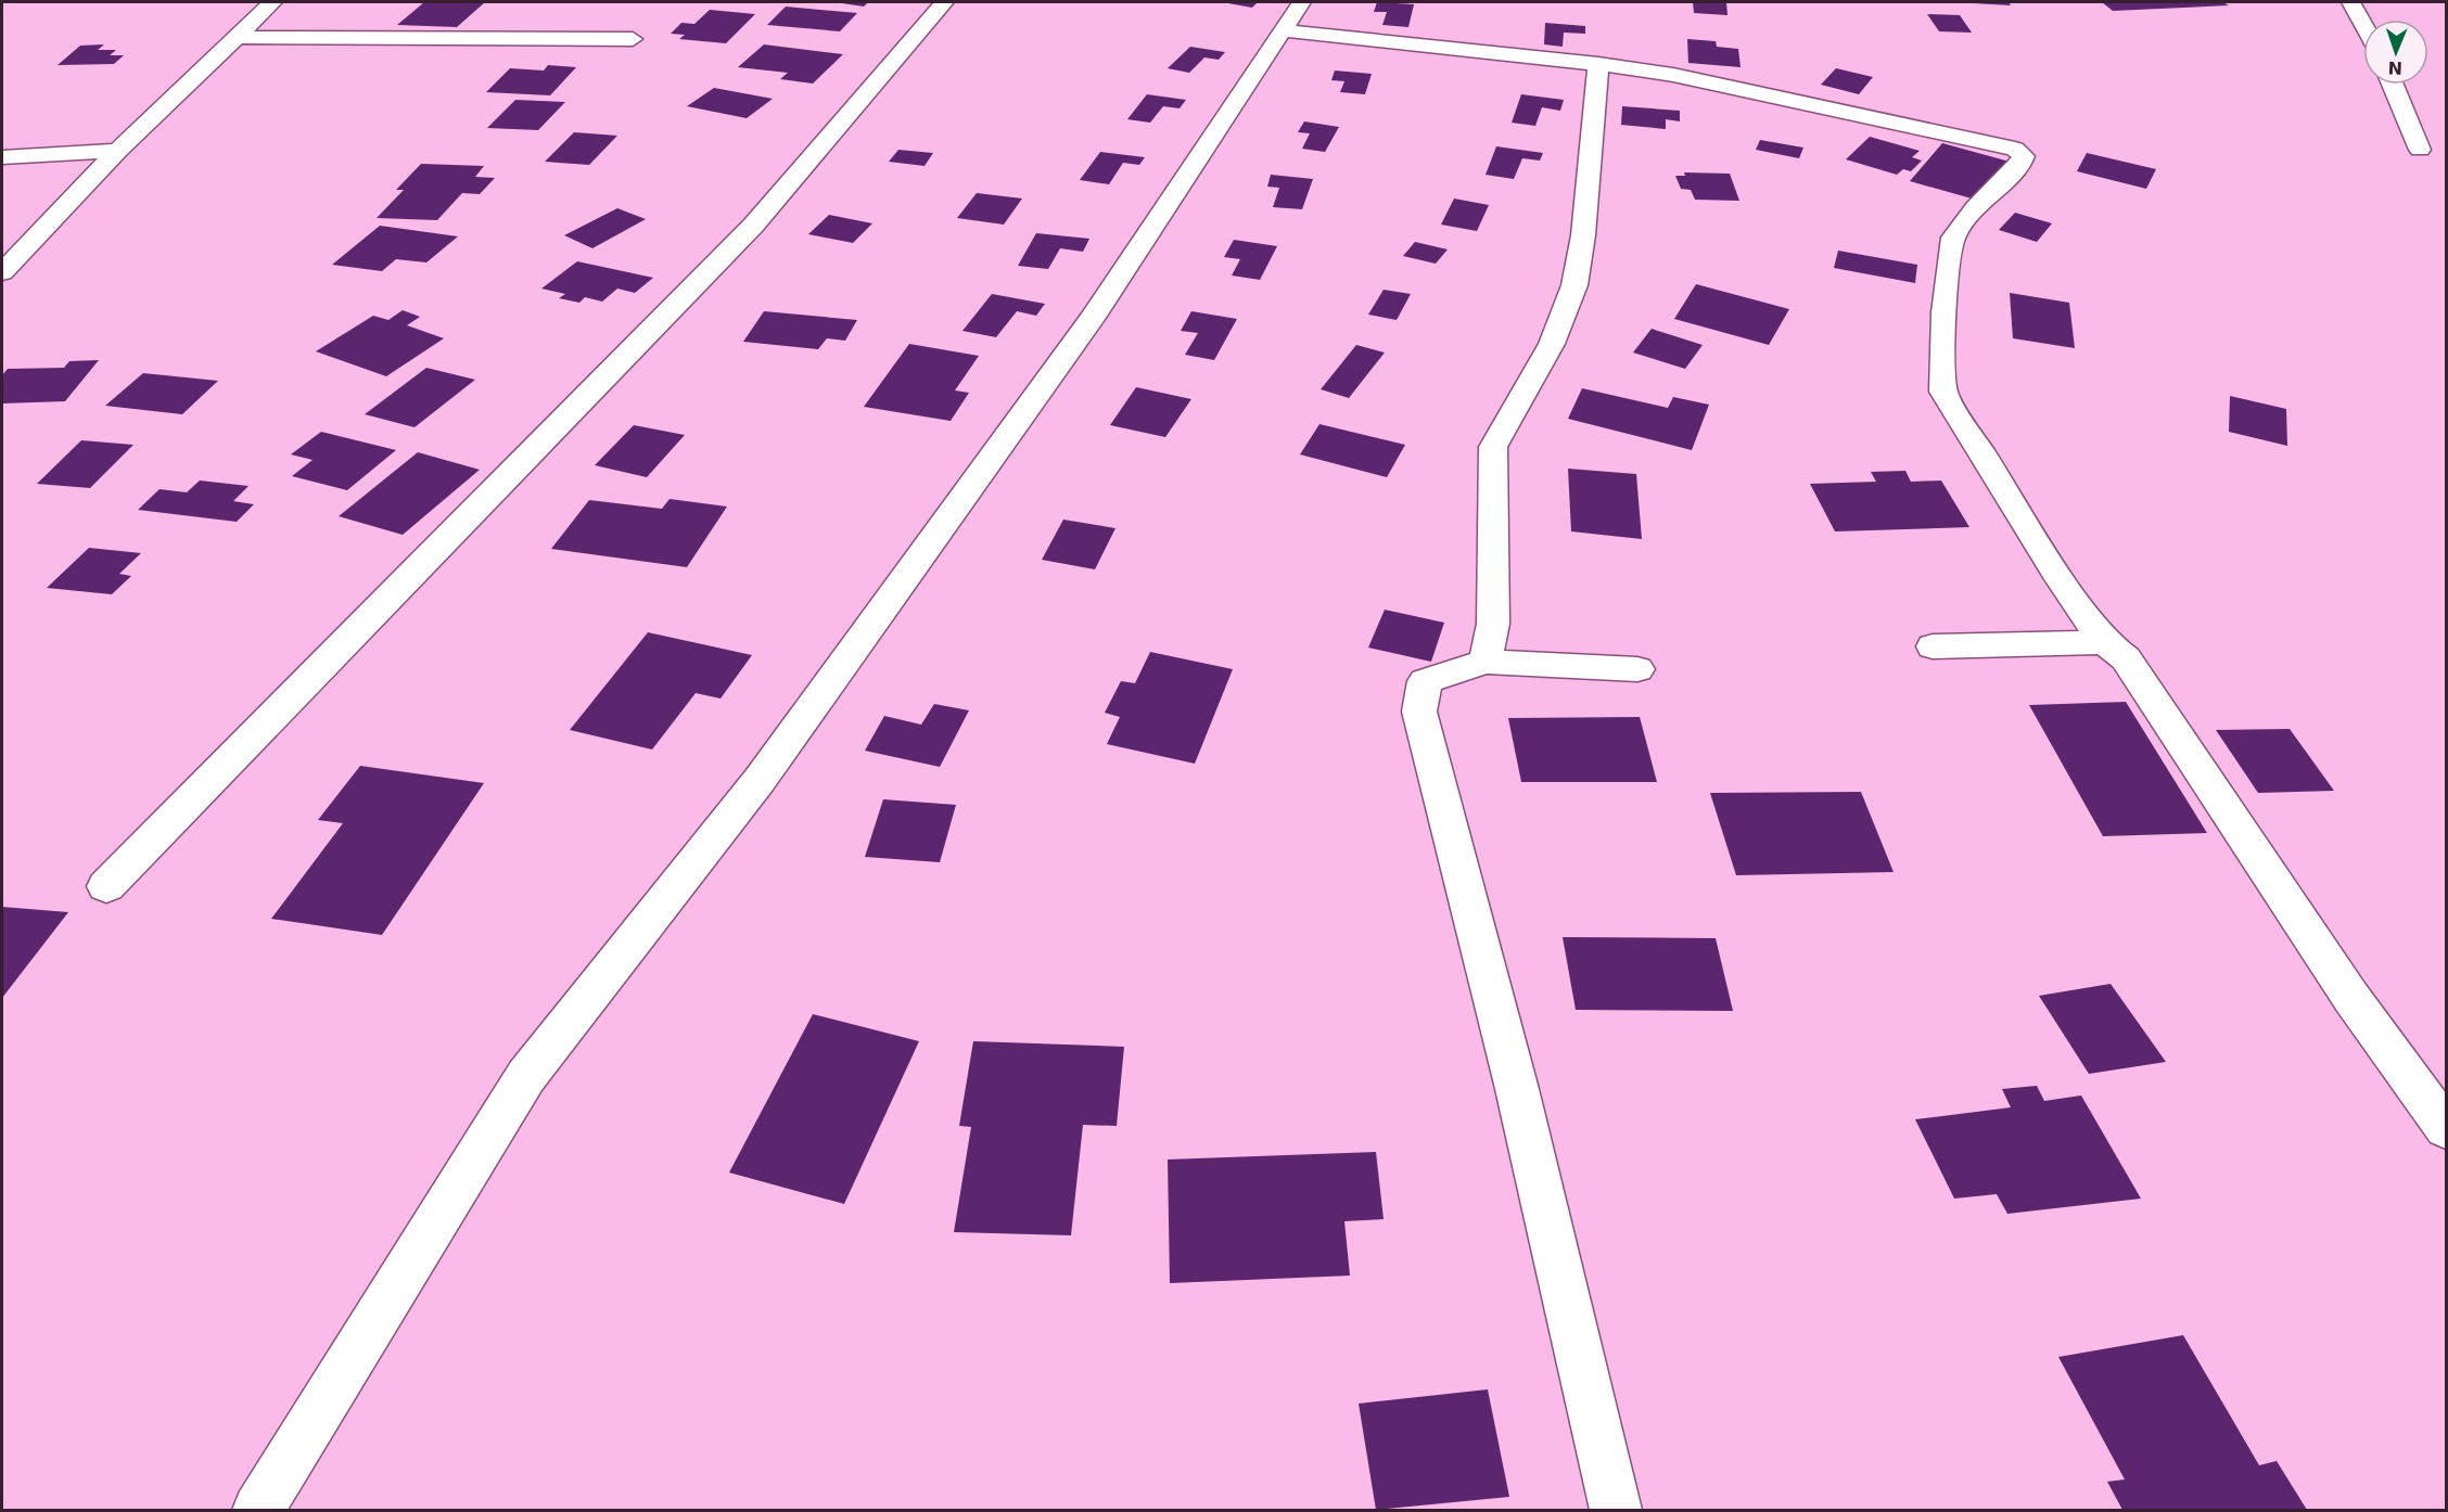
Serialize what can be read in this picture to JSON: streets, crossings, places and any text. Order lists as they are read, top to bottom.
{
  "north": "bottom"
}
